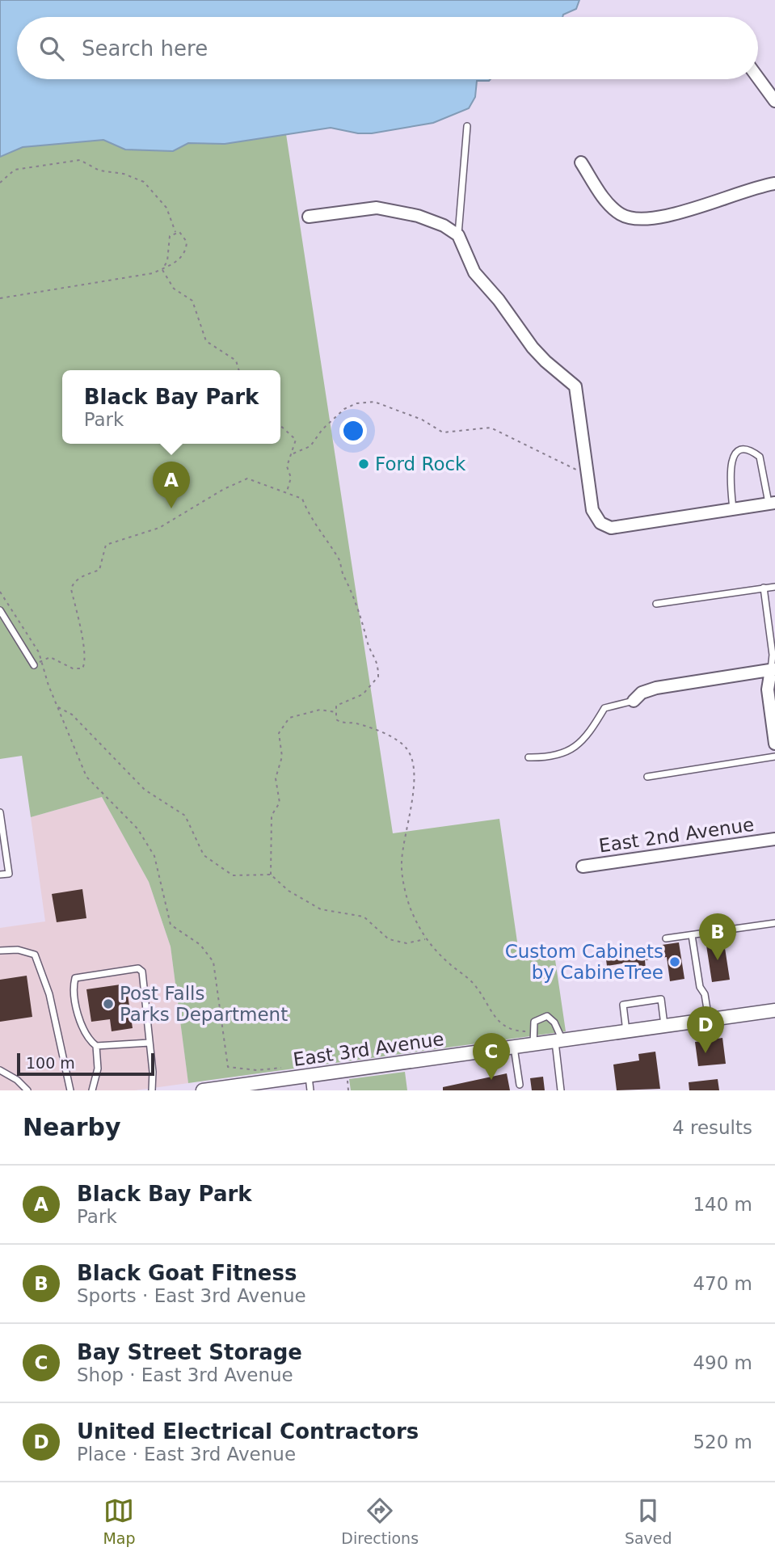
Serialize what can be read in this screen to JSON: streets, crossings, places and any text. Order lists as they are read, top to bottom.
{
  "streets": {
    "street": ["East 2nd Avenue", "East 3rd Avenue"]
  },
  "places": ["Ford Rock", "Custom Cabinets by CabineTree", "Post Falls Parks Department"],
  "scale_bar": "100 m",
  "page": {
    "search": "Search here",
    "popup": ["Black Bay Park", "Park"],
    "pins": [
      "A",
      "B",
      "D",
      "C"
    ],
    "scale": "100 m",
    "heading": ["Nearby", "4 results"],
    "list": [
      {
        "mark": "A",
        "name": "Black Bay Park",
        "note": "Park",
        "value": "140 m"
      },
      {
        "mark": "B",
        "name": "Black Goat Fitness",
        "note": "Sports · East 3rd Avenue",
        "value": "470 m"
      },
      {
        "mark": "C",
        "name": "Bay Street Storage",
        "note": "Shop · East 3rd Avenue",
        "value": "490 m"
      },
      {
        "mark": "D",
        "name": "United Electrical Contractors",
        "note": "Place · East 3rd Avenue",
        "value": "520 m"
      }
    ],
    "nav": ["Map", "Directions", "Saved"]
  }
}
